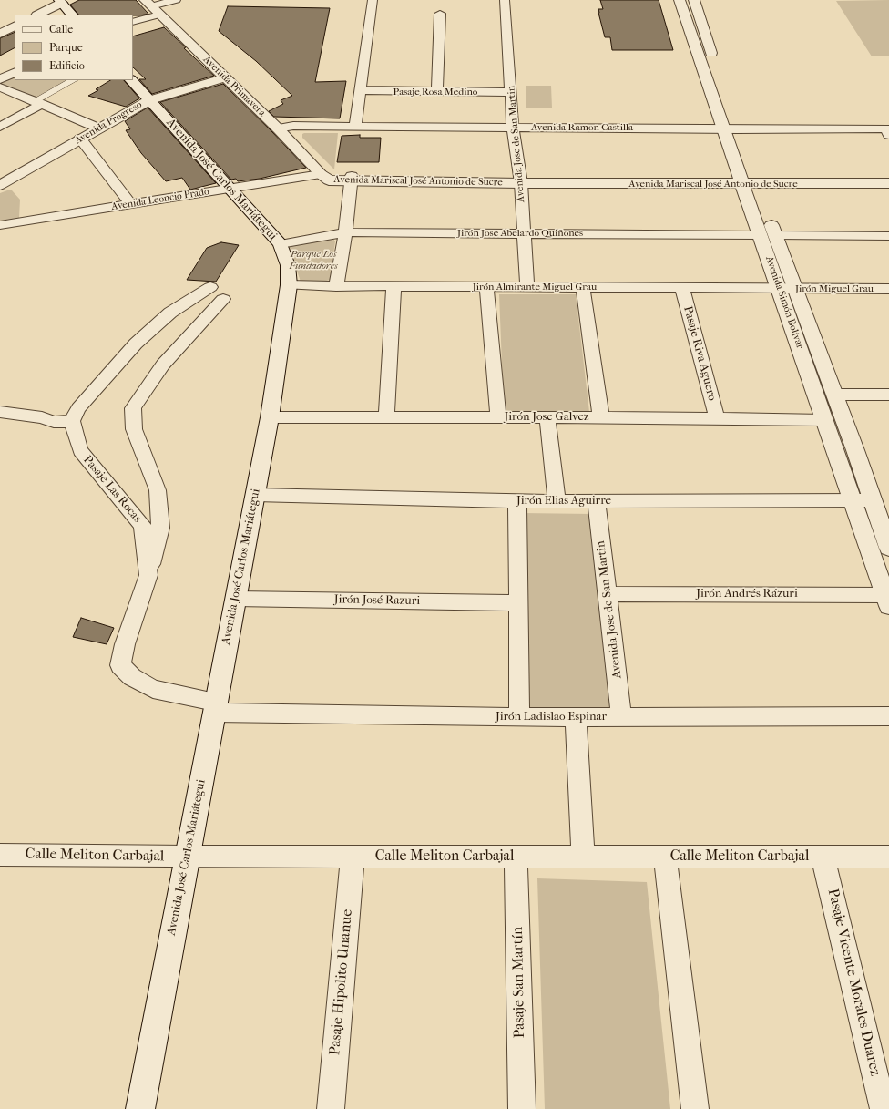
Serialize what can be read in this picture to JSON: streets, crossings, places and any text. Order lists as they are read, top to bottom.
{
  "streets": {
    "street": [
      "Avenida Primavera",
      "Pasaje Rosa Medino",
      "Avenida Progreso",
      "Avenida Ramon Castilla",
      "Avenida Jose de San Martin",
      "Avenida José Carlos Mariátegui",
      "Avenida Mariscal José Antonio de Sucre",
      "Avenida Leoncio Prado",
      "Jirón Jose Abelardo Quiñones",
      "Jirón Almirante Miguel Grau",
      "Jirón Miguel Grau",
      "Avenida Simón Bolívar",
      "Pasaje Riva Aguero",
      "Jirón Jose Galvez",
      "Pasaje Las Rocas",
      "Jirón Elias Aguirre",
      "Jirón Andrés Rázuri",
      "Jirón José Razuri",
      "Jirón Ladislao Espinar",
      "Calle Meliton Carbajal",
      "Pasaje Hipolito Unanue",
      "Pasaje San Martín",
      "Pasaje Vicente Morales Duarez"
    ]
  },
  "crossings": [
    ["Avenida Primavera", "Avenida Progreso"],
    ["Avenida Primavera", "Avenida Ramon Castilla"],
    ["Avenida Primavera", "Avenida Mariscal José Antonio de Sucre"],
    ["Avenida Primavera", "Avenida Leoncio Prado"],
    ["Pasaje Rosa Medino", "Avenida Jose de San Martin"],
    ["Avenida Progreso", "Avenida José Carlos Mariátegui"],
    ["Avenida Ramon Castilla", "Avenida Jose de San Martin"],
    ["Avenida Ramon Castilla", "Avenida Simón Bolívar"],
    ["Avenida Jose de San Martin", "Avenida Mariscal José Antonio de Sucre"],
    ["Avenida Jose de San Martin", "Jirón Jose Abelardo Quiñones"],
    ["Avenida Jose de San Martin", "Jirón Almirante Miguel Grau"],
    ["Avenida Jose de San Martin", "Jirón Elias Aguirre"],
    ["Avenida Jose de San Martin", "Jirón Andrés Rázuri"],
    ["Avenida Jose de San Martin", "Jirón Ladislao Espinar"],
    ["Avenida José Carlos Mariátegui", "Avenida Leoncio Prado"],
    ["Avenida José Carlos Mariátegui", "Jirón Jose Abelardo Quiñones"],
    ["Avenida José Carlos Mariátegui", "Jirón Almirante Miguel Grau"],
    ["Avenida José Carlos Mariátegui", "Jirón Jose Galvez"],
    ["Avenida José Carlos Mariátegui", "Pasaje Las Rocas"],
    ["Avenida José Carlos Mariátegui", "Jirón Elias Aguirre"],
    ["Avenida José Carlos Mariátegui", "Jirón José Razuri"],
    ["Avenida José Carlos Mariátegui", "Jirón Ladislao Espinar"],
    ["Avenida José Carlos Mariátegui", "Calle Meliton Carbajal"],
    ["Avenida Mariscal José Antonio de Sucre", "Avenida Leoncio Prado"],
    ["Avenida Mariscal José Antonio de Sucre", "Avenida Simón Bolívar"],
    ["Jirón Jose Abelardo Quiñones", "Avenida Simón Bolívar"],
    ["Jirón Almirante Miguel Grau", "Jirón Miguel Grau"],
    ["Jirón Almirante Miguel Grau", "Avenida Simón Bolívar"],
    ["Jirón Almirante Miguel Grau", "Pasaje Riva Aguero"],
    ["Jirón Miguel Grau", "Avenida Simón Bolívar"],
    ["Avenida Simón Bolívar", "Jirón Jose Galvez"],
    ["Avenida Simón Bolívar", "Jirón Elias Aguirre"],
    ["Avenida Simón Bolívar", "Jirón Andrés Rázuri"],
    ["Pasaje Riva Aguero", "Jirón Jose Galvez"],
    ["Pasaje Las Rocas", "Jirón Ladislao Espinar"],
    ["Calle Meliton Carbajal", "Pasaje Hipolito Unanue"],
    ["Calle Meliton Carbajal", "Pasaje San Martín"],
    ["Calle Meliton Carbajal", "Pasaje Vicente Morales Duarez"]
  ],
  "parks": ["Parque Los Fundadores"],
  "legend": ["Calle", "Parque", "Edificio"]
}
